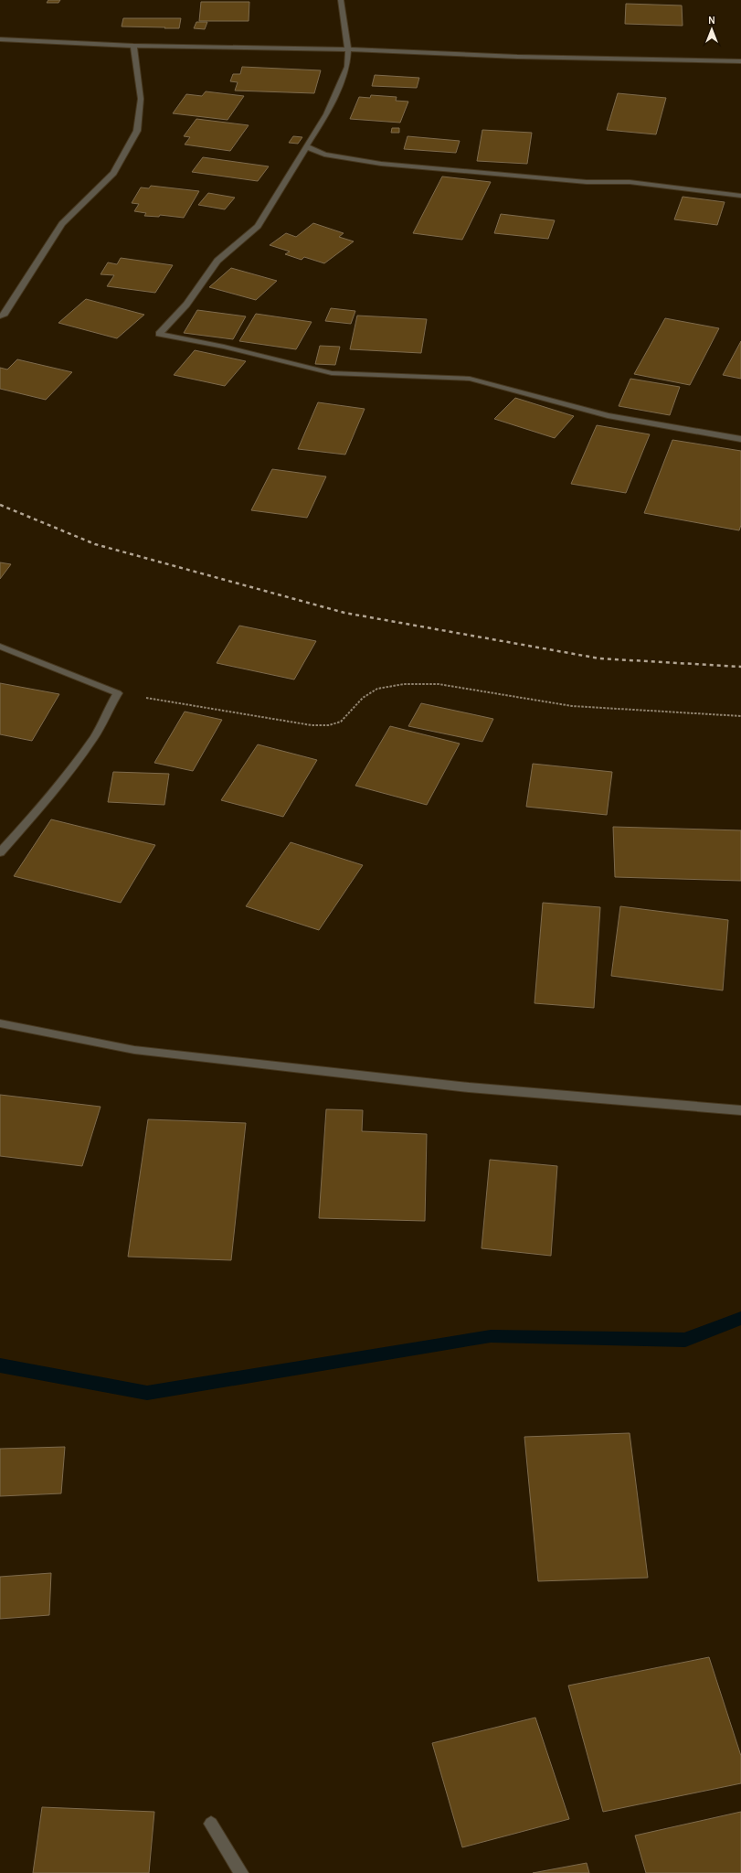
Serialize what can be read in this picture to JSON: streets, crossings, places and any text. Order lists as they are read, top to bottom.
{
  "north": "top"
}
